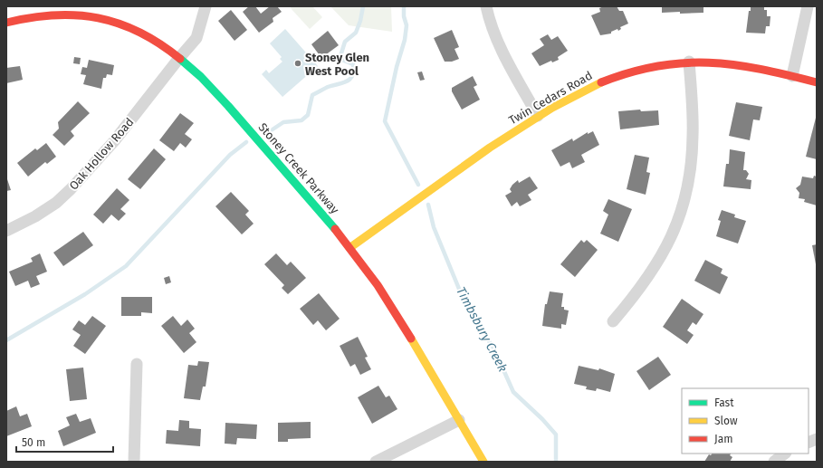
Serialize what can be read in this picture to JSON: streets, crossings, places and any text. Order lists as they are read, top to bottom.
{
  "streets": {
    "street": ["Twin Cedars Road", "Oak Hollow Road", "Stoney Creek Parkway"]
  },
  "crossings": [
    ["Twin Cedars Road", "Stoney Creek Parkway"],
    ["Oak Hollow Road", "Stoney Creek Parkway"]
  ],
  "water": ["Timbsbury Creek"],
  "places": ["Stoney Glen West Pool"],
  "legend": ["Fast", "Slow", "Jam"],
  "scale_bar": "50 m"
}
